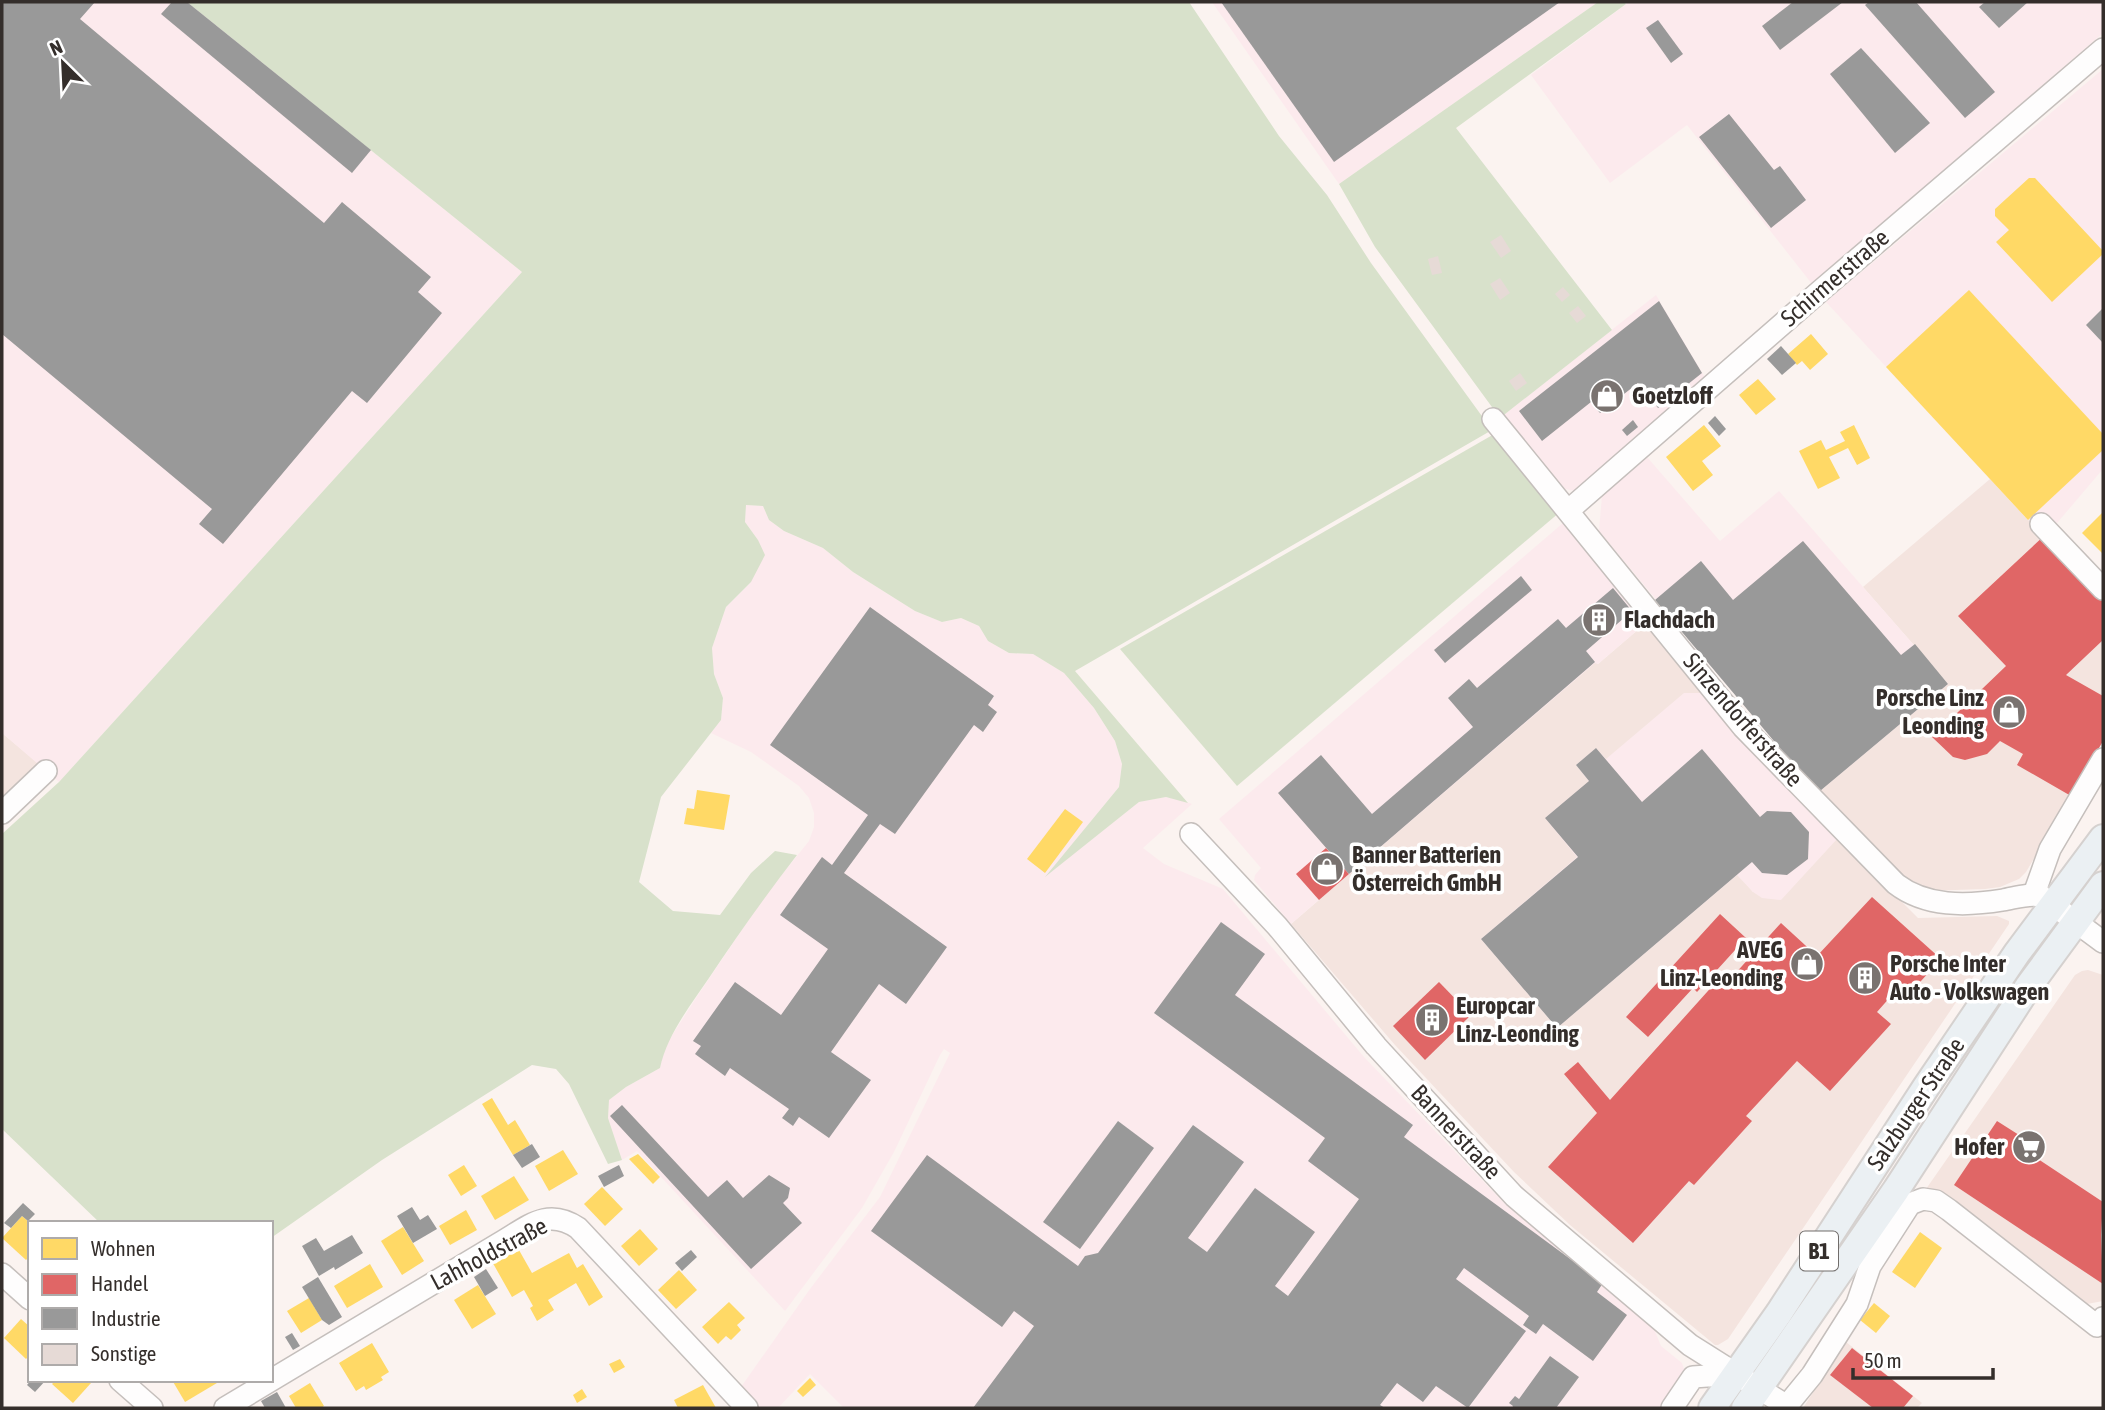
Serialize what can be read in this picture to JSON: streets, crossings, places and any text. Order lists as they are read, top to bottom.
{
  "streets": {
    "main road": ["Salzburger Straße", "B1"],
    "street": [
      "Schirmerstraße",
      "Sinzendorferstraße",
      "Bannerstraße",
      "Lahholdstraße"
    ]
  },
  "crossings": [
    ["Schirmerstraße", "Sinzendorferstraße"],
    ["Sinzendorferstraße", "Salzburger Straße"],
    ["Salzburger Straße", "Bannerstraße"]
  ],
  "places": {
    "shop": [
      "Goetzloff",
      "Porsche Linz Leonding",
      "Banner Batterien Österreich GmbH",
      "AVEG Linz-Leonding"
    ],
    "building": ["Flachdach", "Porsche Inter Auto - Volkswagen", "Europcar Linz-Leonding"],
    "supermarket": ["Hofer"]
  },
  "legend": [
    "Wohnen",
    "Handel",
    "Industrie",
    "Sonstige"
  ],
  "scale_bar": "50 m",
  "north": "top left"
}
